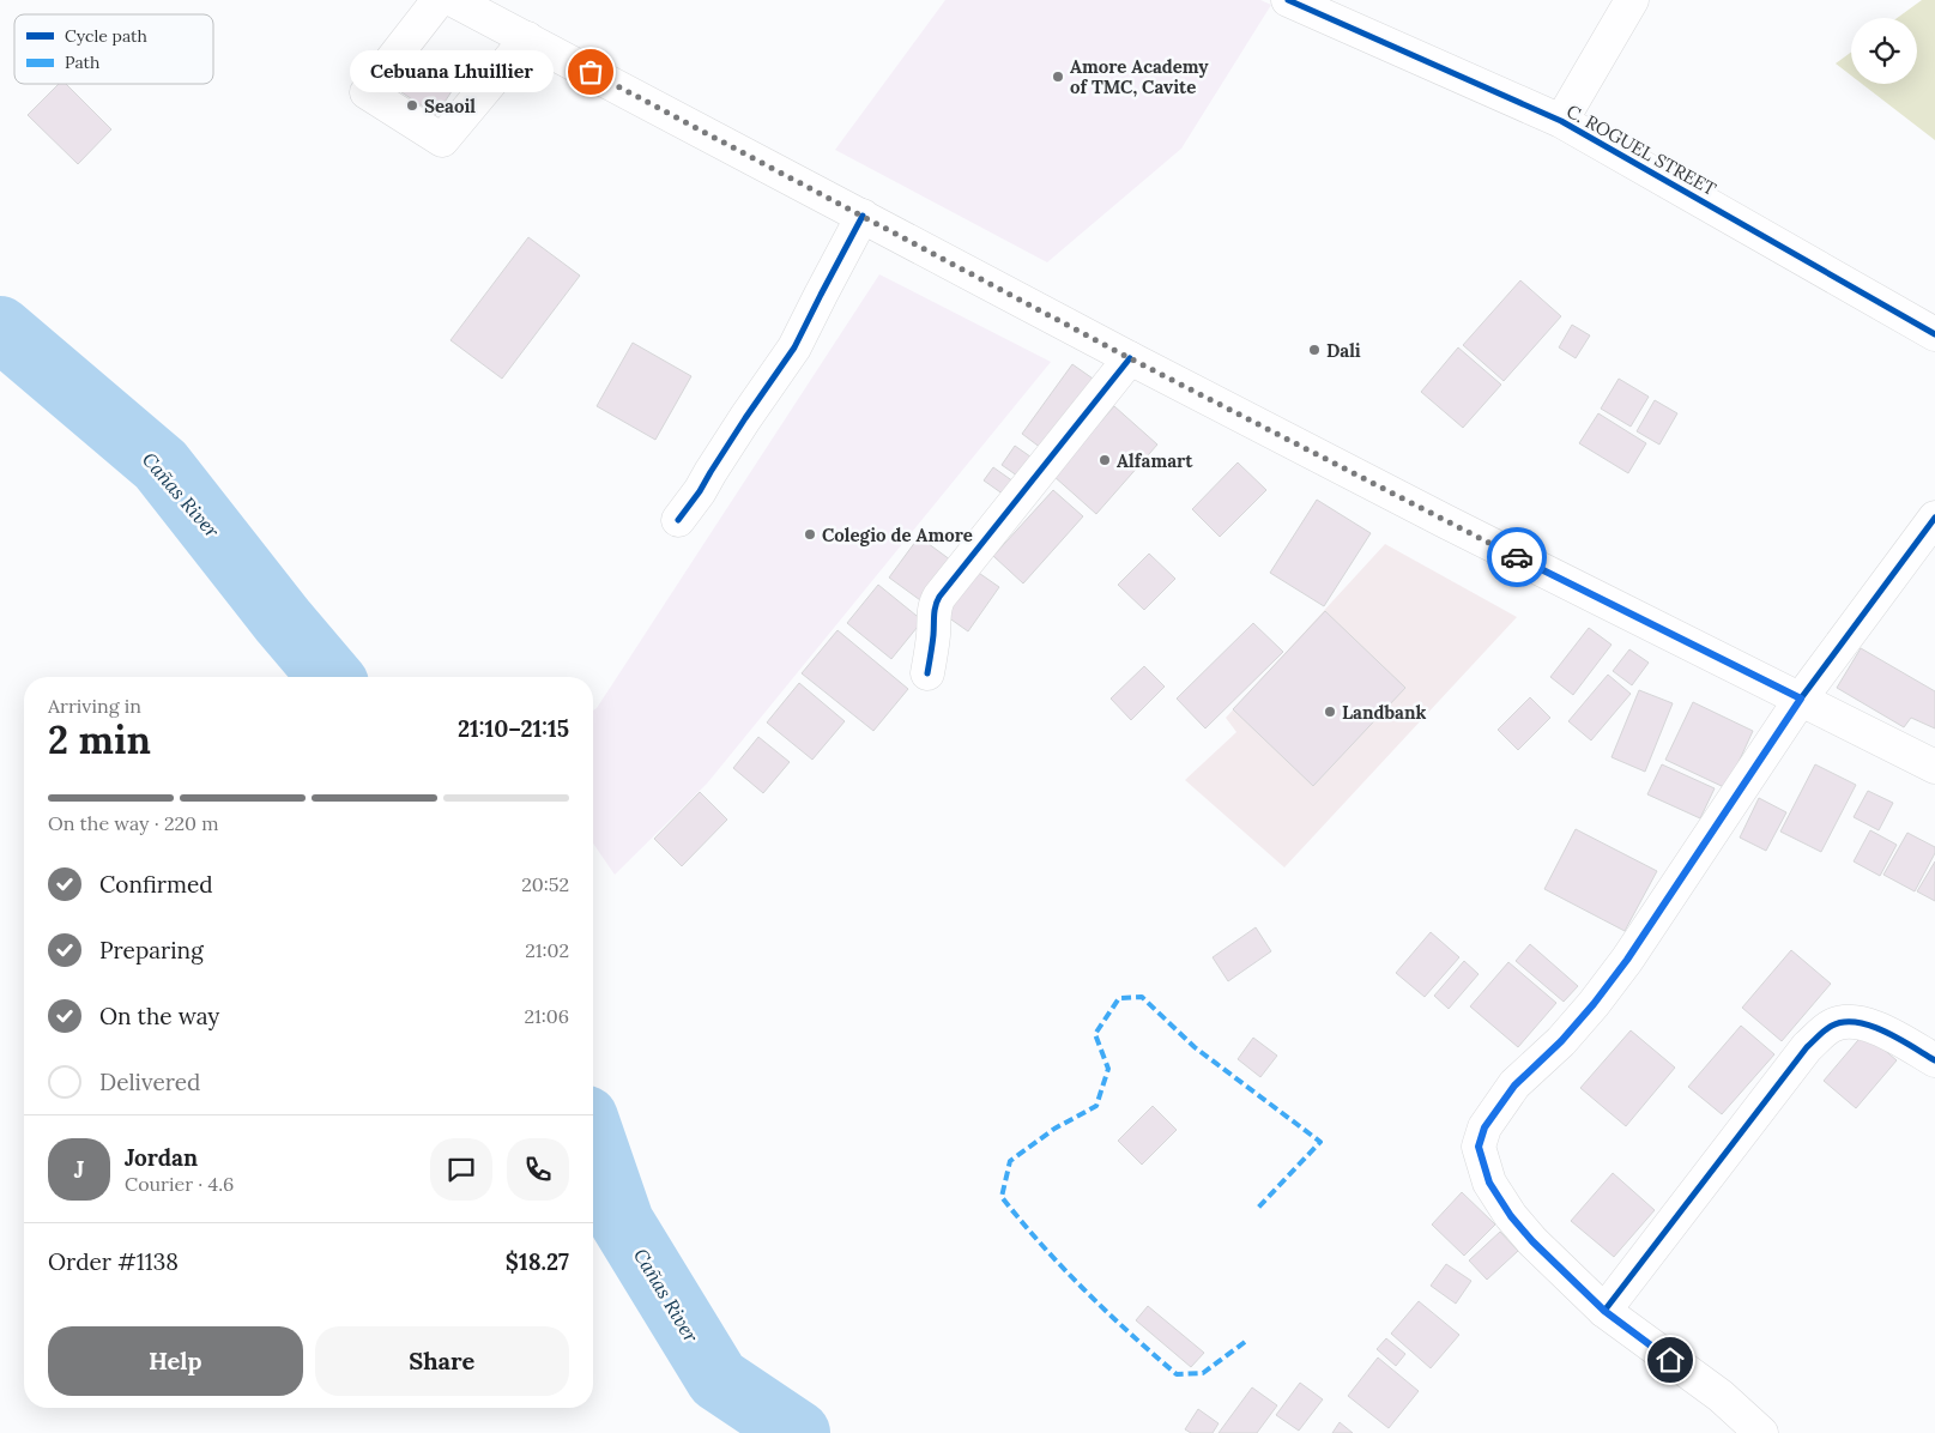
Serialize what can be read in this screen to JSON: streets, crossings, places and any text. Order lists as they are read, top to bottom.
{
  "streets": {
    "main road": ["C. ROGUEL STREET"]
  },
  "water": ["Cañas River"],
  "places": [
    "Cebuana Lhuillier",
    "Amore Academy of TMC, Cavite",
    "Seaoil",
    "Dali",
    "Alfamart",
    "Colegio de Amore",
    "Landbank"
  ],
  "legend": ["Cycle path", "Path"],
  "page": {
    "bubble": "Cebuana Lhuillier",
    "heading": ["2 min", "Arriving in", "21:10–21:15"],
    "panel": [
      "Jordan",
      "Courier · 4.6",
      "Order #1138",
      "$18.27"
    ],
    "bar": "On the way · 220 m",
    "list": [
      ["Confirmed", "20:52"],
      ["Preparing", "21:02"],
      ["On the way", "21:06"],
      "Delivered"
    ],
    "round": "J",
    "buttons": ["Help", "Share"]
  }
}
